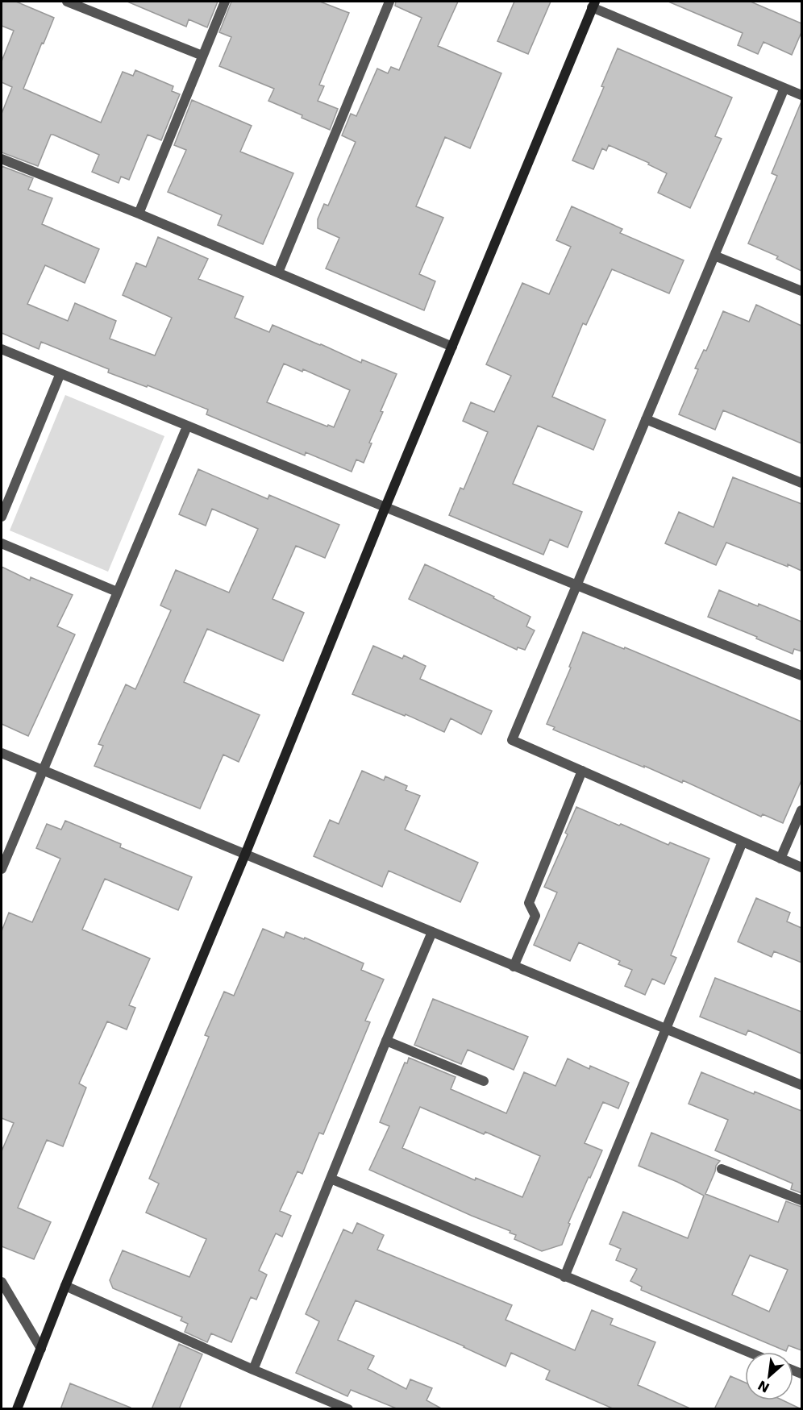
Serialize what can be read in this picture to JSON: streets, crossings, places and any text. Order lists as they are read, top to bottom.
{
  "north": "bottom left"
}
